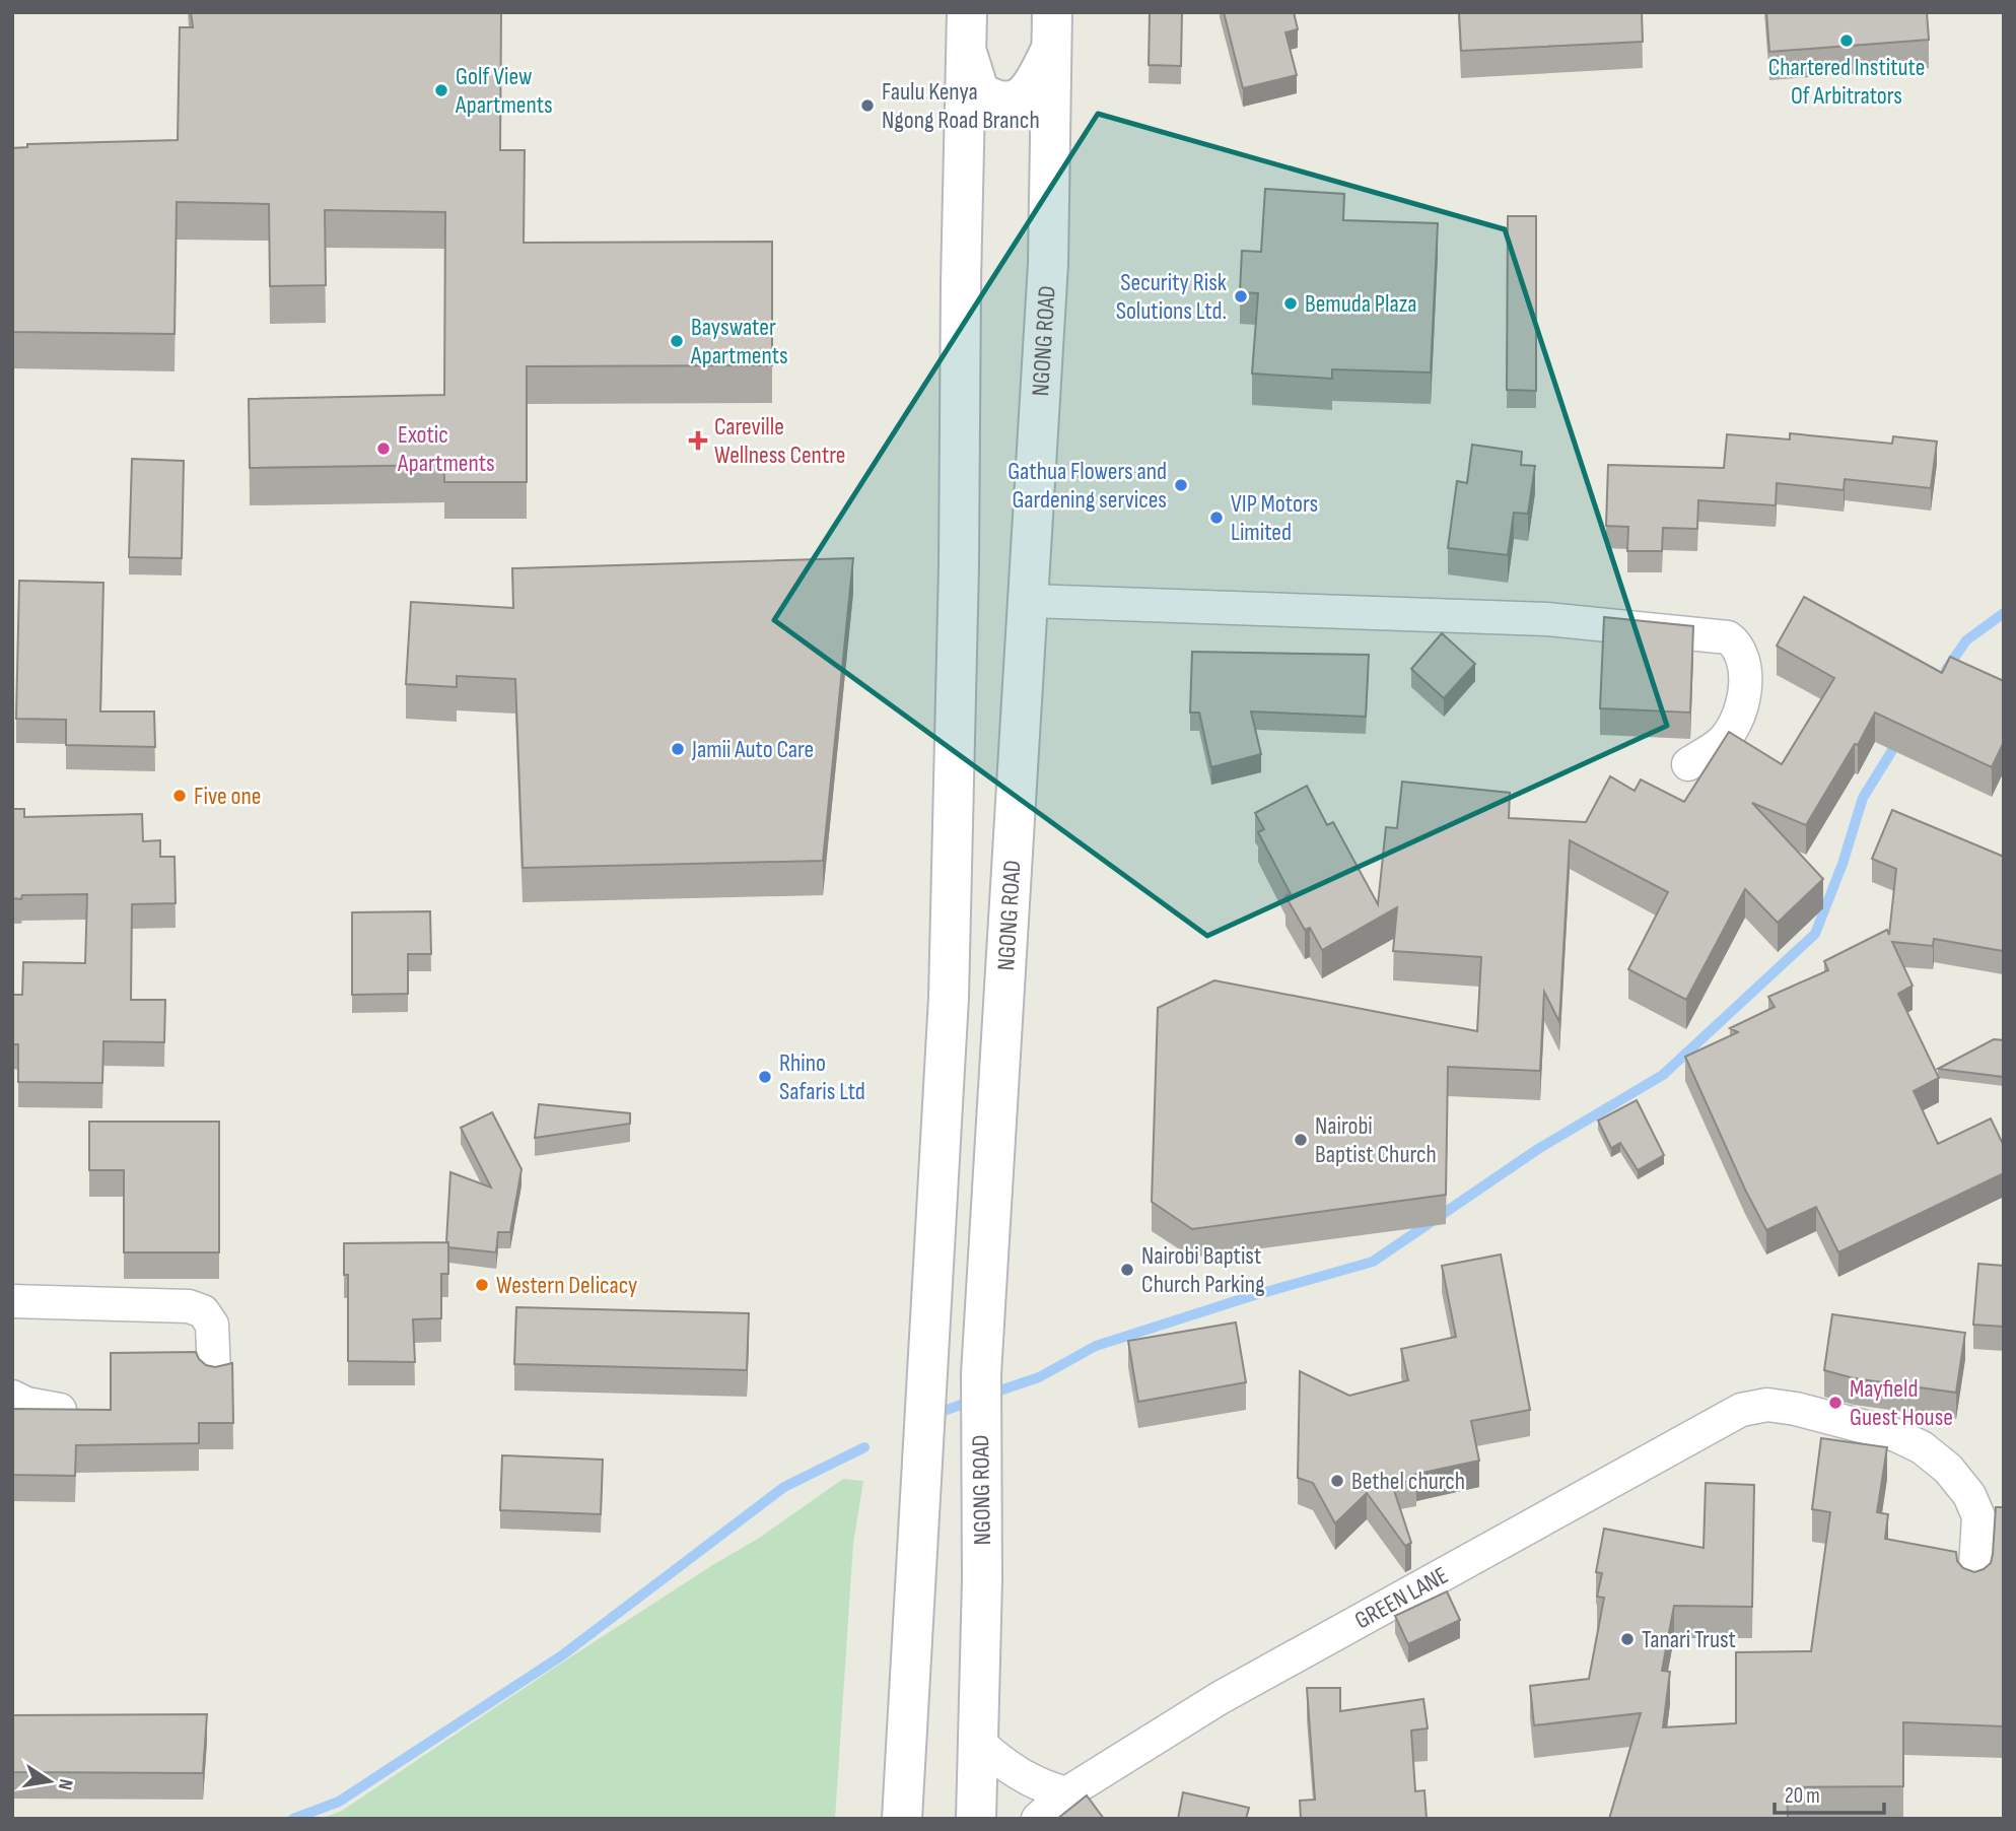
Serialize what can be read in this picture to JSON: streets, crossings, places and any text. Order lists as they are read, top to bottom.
{
  "streets": {
    "main road": ["NGONG ROAD"],
    "street": ["GREEN LANE"]
  },
  "places": {
    "other": [
      "Chartered Institute Of Arbitrators",
      "Golf View Apartments",
      "Faulu Kenya Ngong Road Branch",
      "Security Risk Solutions Ltd.",
      "Bemuda Plaza",
      "Bayswater Apartments",
      "Exotic Apartments",
      "Gathua Flowers and Gardening services",
      "VIP Motors Limited",
      "Jamii Auto Care",
      "Five one",
      "Rhino Safaris Ltd",
      "Nairobi Baptist Church",
      "Nairobi Baptist Church Parking",
      "Western Delicacy",
      "Mayfield Guest House",
      "Bethel church",
      "Tanari Trust"
    ],
    "health": ["Careville Wellness Centre"]
  },
  "scale_bar": "20 m",
  "north": "right"
}
